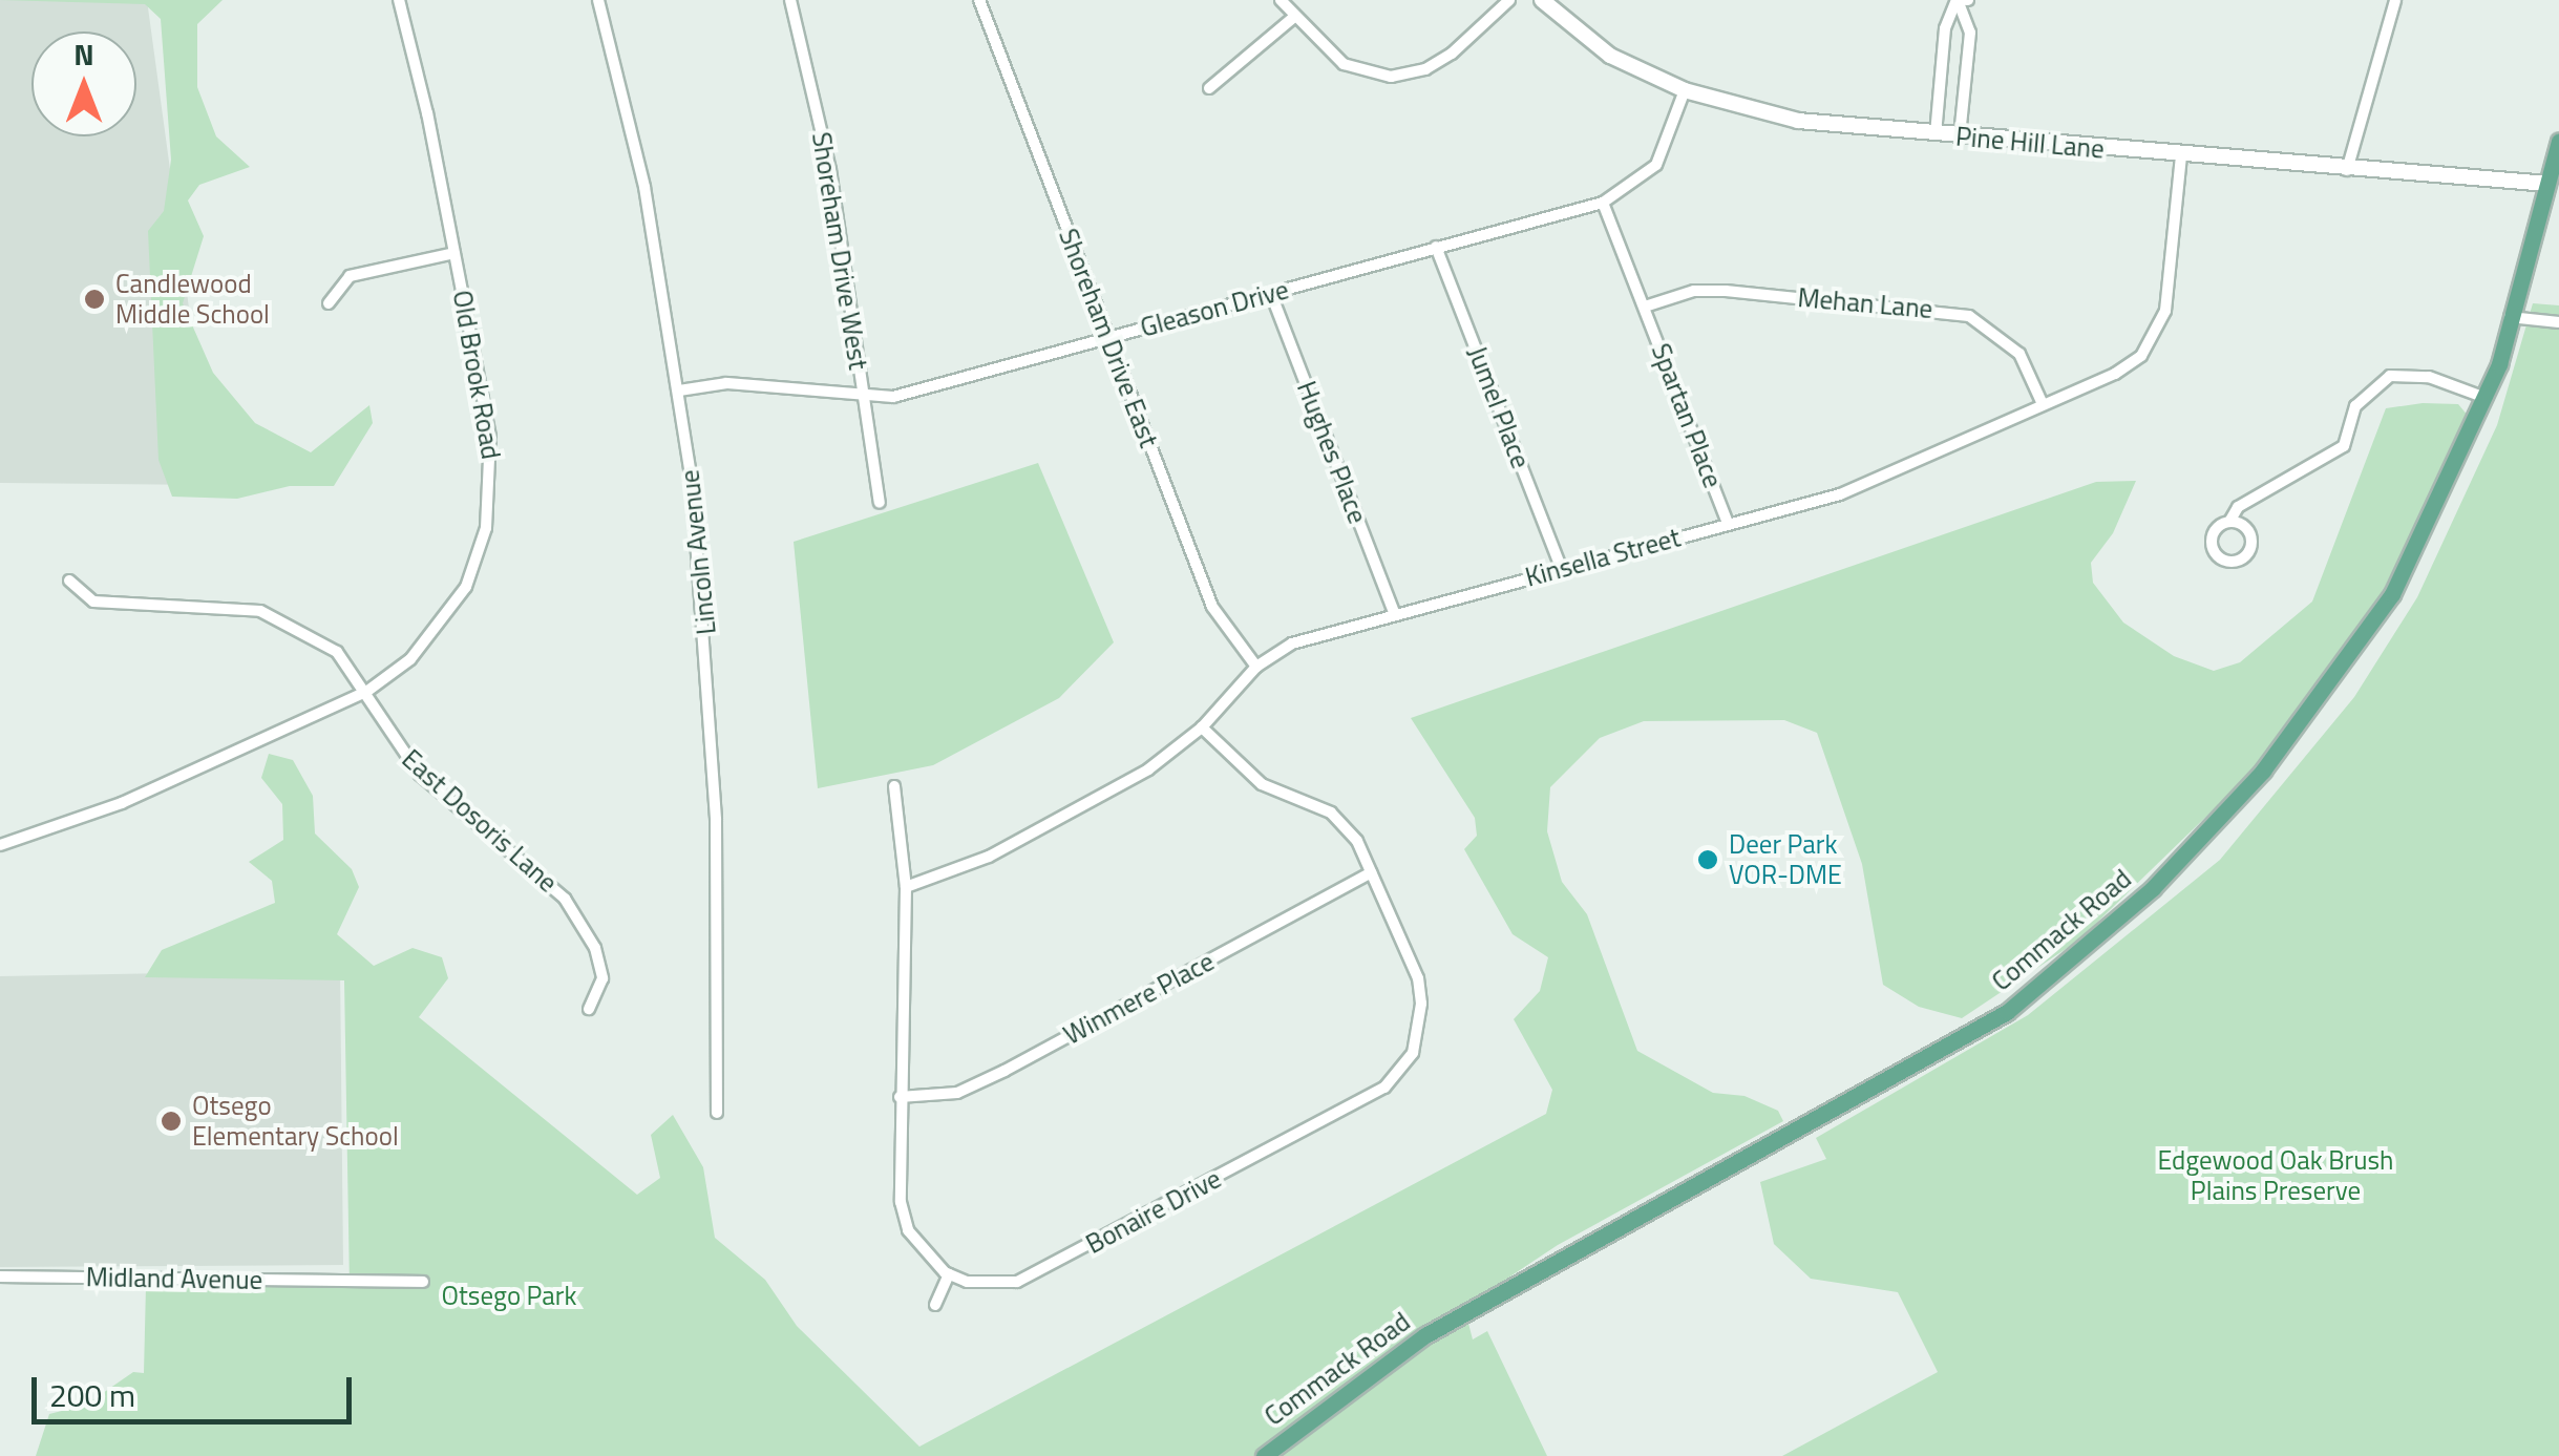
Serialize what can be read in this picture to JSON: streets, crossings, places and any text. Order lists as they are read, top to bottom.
{
  "streets": {
    "main road": ["Commack Road"],
    "street": [
      "Pine Hill Lane",
      "Shoreham Drive West",
      "Mehan Lane",
      "Gleason Drive",
      "Shoreham Drive East",
      "Old Brook Road",
      "Jumel Place",
      "Spartan Place",
      "Hughes Place",
      "Lincoln Avenue",
      "Kinsella Street",
      "East Dosoris Lane",
      "Winmere Place",
      "Bonaire Drive",
      "Midland Avenue"
    ]
  },
  "crossings": [
    ["Pine Hill Lane", "Gleason Drive"],
    ["Pine Hill Lane", "Kinsella Street"],
    ["Pine Hill Lane", "Commack Road"],
    ["Shoreham Drive West", "Gleason Drive"],
    ["Mehan Lane", "Spartan Place"],
    ["Mehan Lane", "Kinsella Street"],
    ["Gleason Drive", "Shoreham Drive East"],
    ["Gleason Drive", "Jumel Place"],
    ["Gleason Drive", "Spartan Place"],
    ["Gleason Drive", "Hughes Place"],
    ["Gleason Drive", "Lincoln Avenue"],
    ["Shoreham Drive East", "Kinsella Street"],
    ["Old Brook Road", "East Dosoris Lane"],
    ["Jumel Place", "Kinsella Street"],
    ["Spartan Place", "Kinsella Street"],
    ["Hughes Place", "Kinsella Street"],
    ["Kinsella Street", "Bonaire Drive"],
    ["Winmere Place", "Bonaire Drive"]
  ],
  "parks": ["Edgewood Oak Brush Plains Preserve", "Otsego Park"],
  "places": ["Candlewood Middle School", "Deer Park VOR-DME", "Otsego Elementary School"],
  "scale_bar": "200 m",
  "north": "top"
}
